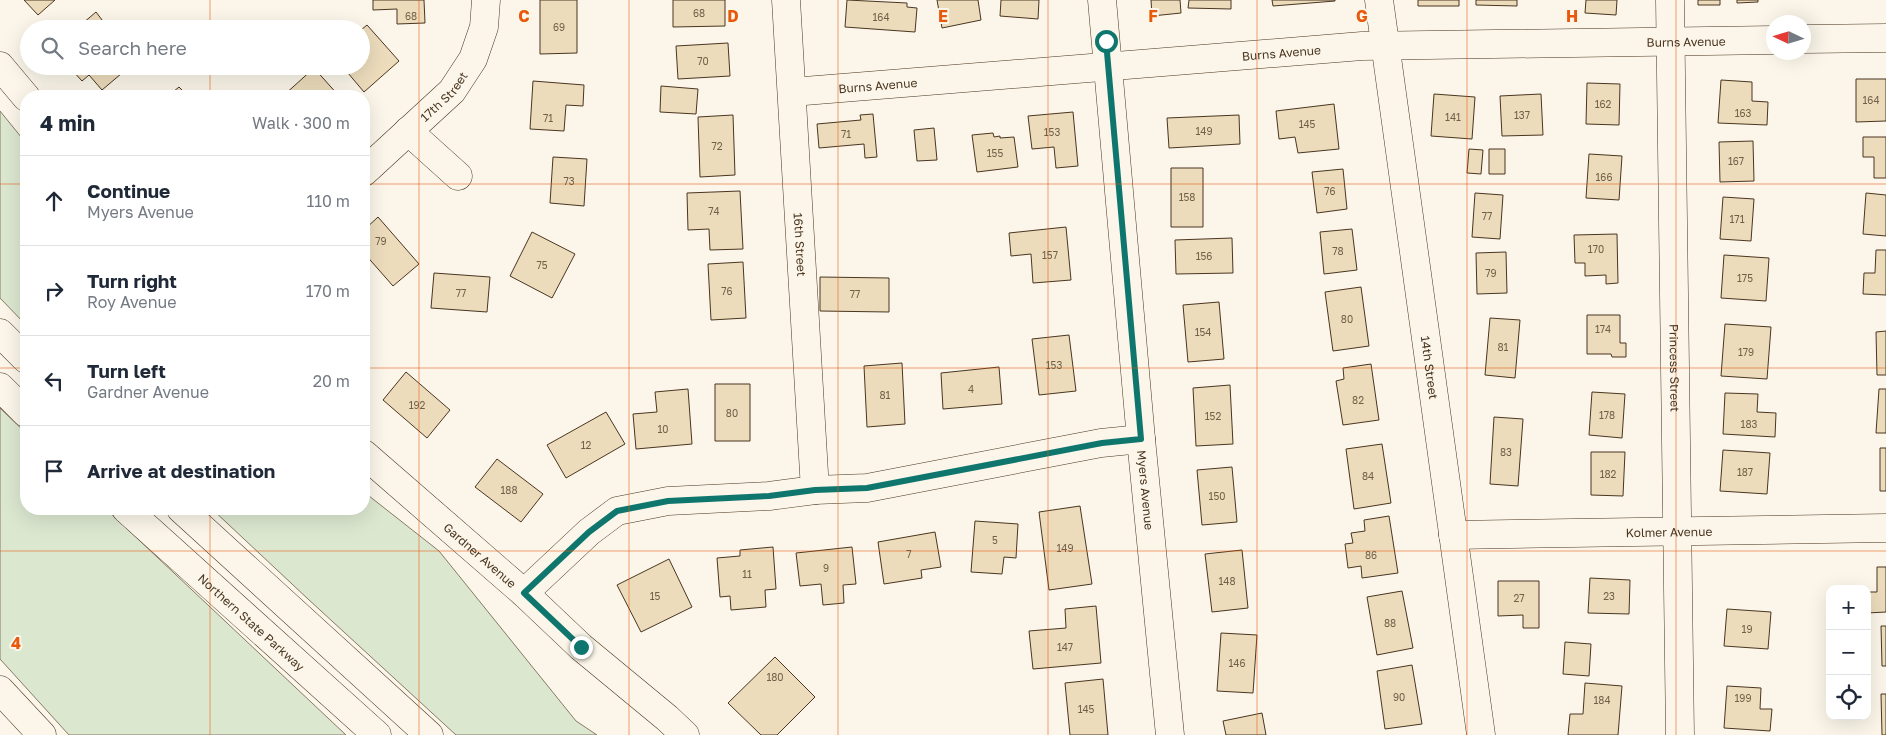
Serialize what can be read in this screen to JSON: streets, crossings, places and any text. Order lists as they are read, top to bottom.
{
  "streets": {
    "main road": [
      "Burns Avenue",
      "17th Street",
      "16th Street",
      "14th Street",
      "Princess Street",
      "Myers Avenue",
      "Kolmer Avenue",
      "Gardner Avenue",
      "Northern State Parkway"
    ]
  },
  "crossings": [
    ["Burns Avenue", "16th Street"],
    ["Burns Avenue", "14th Street"],
    ["Burns Avenue", "Princess Street"],
    ["Burns Avenue", "Myers Avenue"],
    ["14th Street", "Kolmer Avenue"],
    ["Princess Street", "Kolmer Avenue"]
  ],
  "house_numbers": [
    "68",
    "68",
    "164",
    "69",
    "70",
    "164",
    "162",
    "163",
    "137",
    "141",
    "71",
    "145",
    "149",
    "153",
    "71",
    "72",
    "155",
    "167",
    "166",
    "73",
    "76",
    "158",
    "74",
    "77",
    "171",
    "79",
    "170",
    "78",
    "157",
    "156",
    "75",
    "79",
    "175",
    "76",
    "77",
    "77",
    "80",
    "174",
    "154",
    "81",
    "179",
    "153",
    "4",
    "81",
    "82",
    "192",
    "80",
    "178",
    "152",
    "183",
    "10",
    "12",
    "83",
    "187",
    "182",
    "84",
    "188",
    "150",
    "5",
    "149",
    "7",
    "86",
    "9",
    "11",
    "148",
    "15",
    "23",
    "27",
    "88",
    "19",
    "147",
    "146",
    "180",
    "90",
    "199",
    "184",
    "145"
  ],
  "north": "left",
  "page": {
    "search": "Search here",
    "heading": ["4 min", "Walk · 300 m"],
    "list": [
      ["Continue", "Myers Avenue", "110 m"],
      ["Turn right", "Roy Avenue", "170 m"],
      ["Turn left", "Gardner Avenue", "20 m"],
      "Arrive at destination"
    ],
    "map_buttons": ["+", "−"]
  },
  "grid": {
    "columns": [
      "C",
      "D",
      "E",
      "F",
      "G",
      "H"
    ],
    "rows": ["4"]
  }
}
